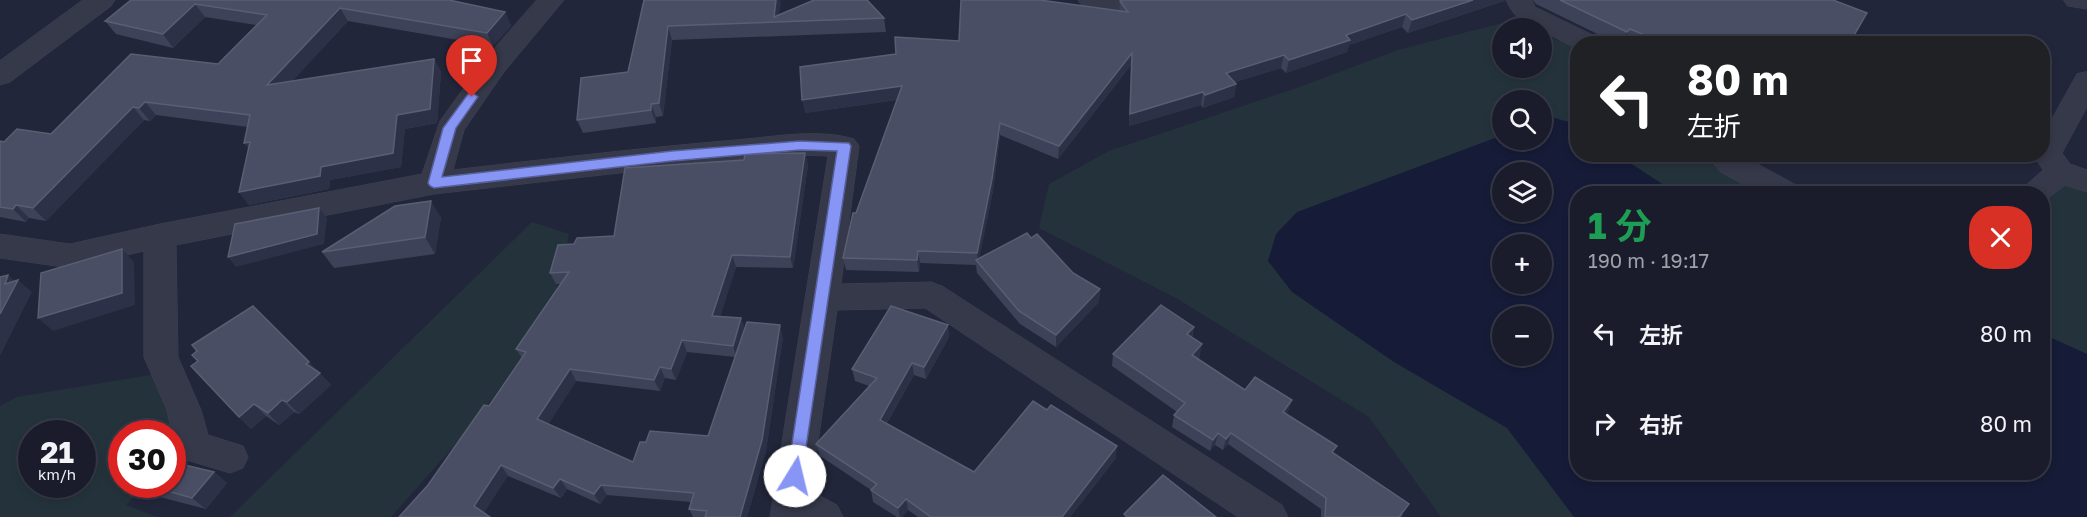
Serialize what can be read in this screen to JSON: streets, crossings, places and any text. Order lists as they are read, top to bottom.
{
  "page": {
    "map_buttons": ["+", "−"],
    "turn": ["80 m", "左折"],
    "heading": ["1 分", "190 m · 19:17"],
    "list": [
      {
        "name": "左折",
        "value": "80 m"
      },
      {
        "name": "右折",
        "value": "80 m"
      }
    ],
    "speed": "21 km/h",
    "limit": "30"
  }
}
